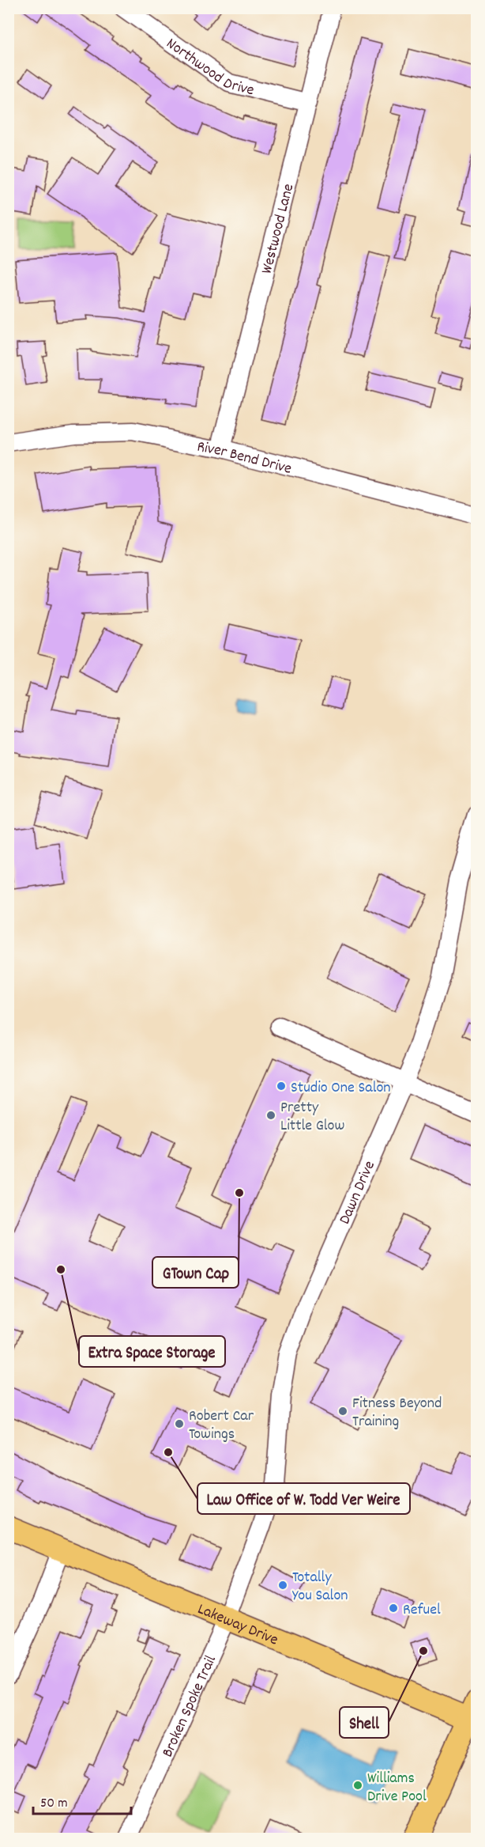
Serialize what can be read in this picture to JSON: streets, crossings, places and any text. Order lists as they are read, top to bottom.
{
  "streets": {
    "main road": ["Lakeway Drive"],
    "street": [
      "Northwood Drive",
      "Westwood Lane",
      "River Bend Drive",
      "Dawn Drive",
      "Broken Spoke Trail"
    ]
  },
  "crossings": [
    ["Northwood Drive", "Westwood Lane"],
    ["Westwood Lane", "River Bend Drive"],
    ["Dawn Drive", "Broken Spoke Trail"],
    ["Lakeway Drive", "Broken Spoke Trail"]
  ],
  "places": [
    "Studio One Salon",
    "Pretty Little Glow",
    "GTown Cap",
    "Extra Space Storage",
    "Fitness Beyond Training",
    "Robert Car Towings",
    "Law Office of W. Todd Ver Weire",
    "Totally You Salon",
    "Refuel",
    "Shell",
    "Williams Drive Pool"
  ],
  "scale_bar": "50 m"
}
